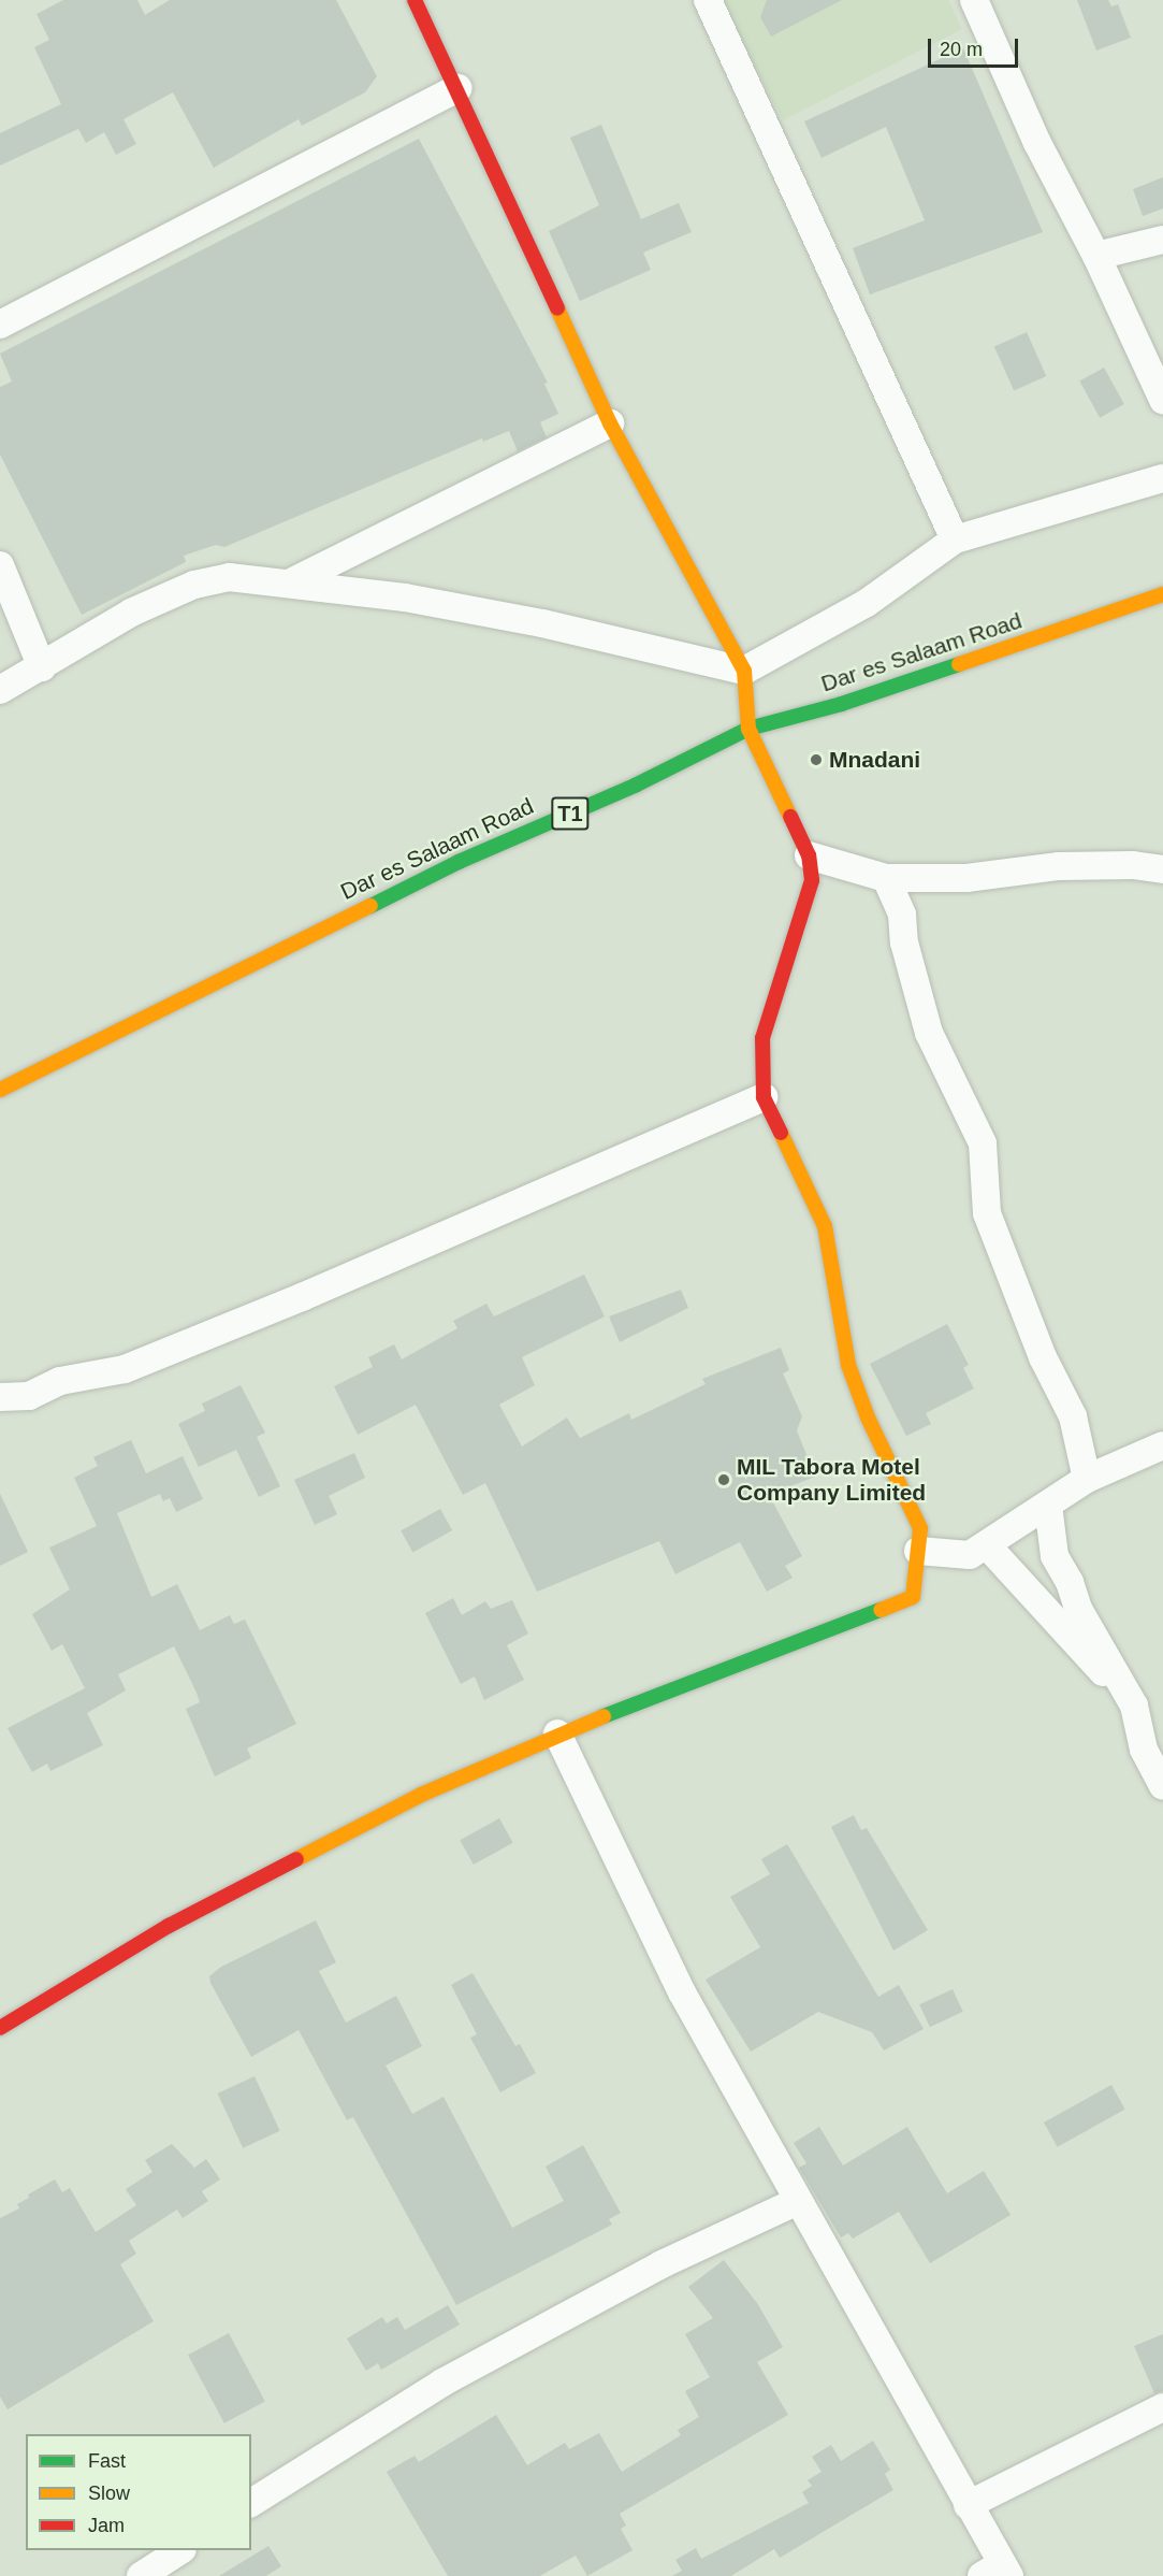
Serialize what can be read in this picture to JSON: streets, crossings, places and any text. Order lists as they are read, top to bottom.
{
  "streets": {
    "main road": ["Dar es Salaam Road", "T1"]
  },
  "places": ["Mnadani", "MIL Tabora Motel Company Limited"],
  "legend": ["Fast", "Slow", "Jam"],
  "scale_bar": "20 m"
}
